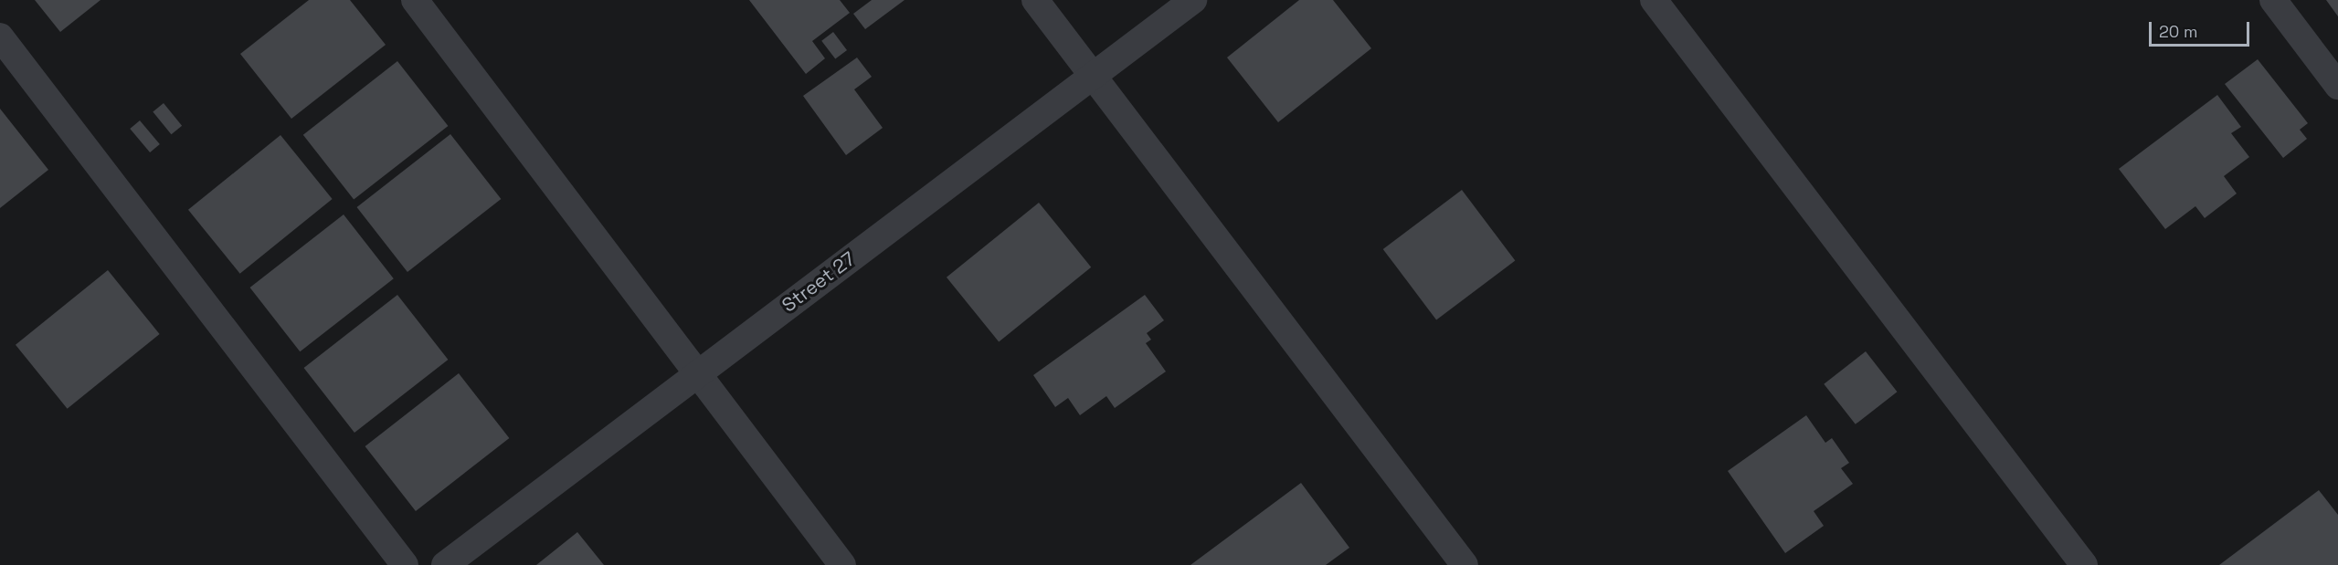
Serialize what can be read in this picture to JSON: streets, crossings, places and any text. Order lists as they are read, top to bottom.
{
  "streets": {
    "street": ["Street 27"]
  },
  "scale_bar": "20 m"
}
